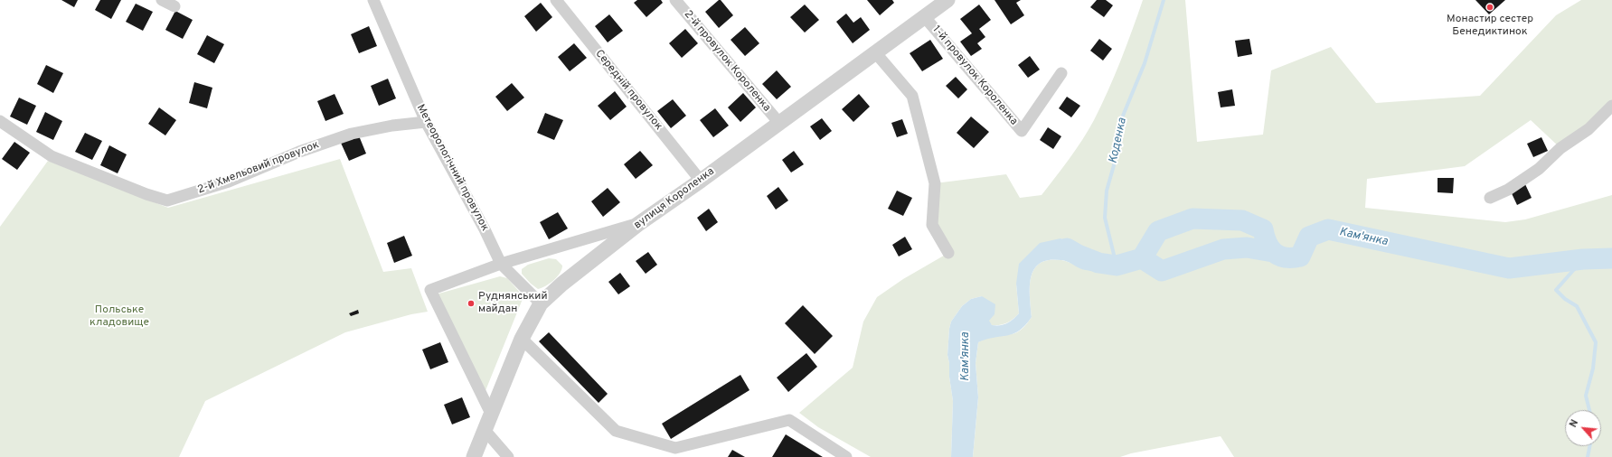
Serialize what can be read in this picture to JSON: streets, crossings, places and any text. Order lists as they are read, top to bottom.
{
  "streets": {
    "street": [
      "2-й провулок Короленка",
      "1-й провулок Короленка",
      "Середній провулок",
      "2-й Хмельовий провулок",
      "Метеорологічний провулок",
      "вулиця Короленка"
    ]
  },
  "crossings": [
    ["2-й провулок Короленка", "вулиця Короленка"],
    ["1-й провулок Короленка", "вулиця Короленка"],
    ["Середній провулок", "вулиця Короленка"],
    ["2-й Хмельовий провулок", "Метеорологічний провулок"],
    ["Метеорологічний провулок", "вулиця Короленка"]
  ],
  "water": ["Коденка", "Кам'янка"],
  "parks": ["Польське кладовище"],
  "places": ["Монастир сестер Бенедиктинок", "Руднянський майдан"],
  "north": "top left"
}
